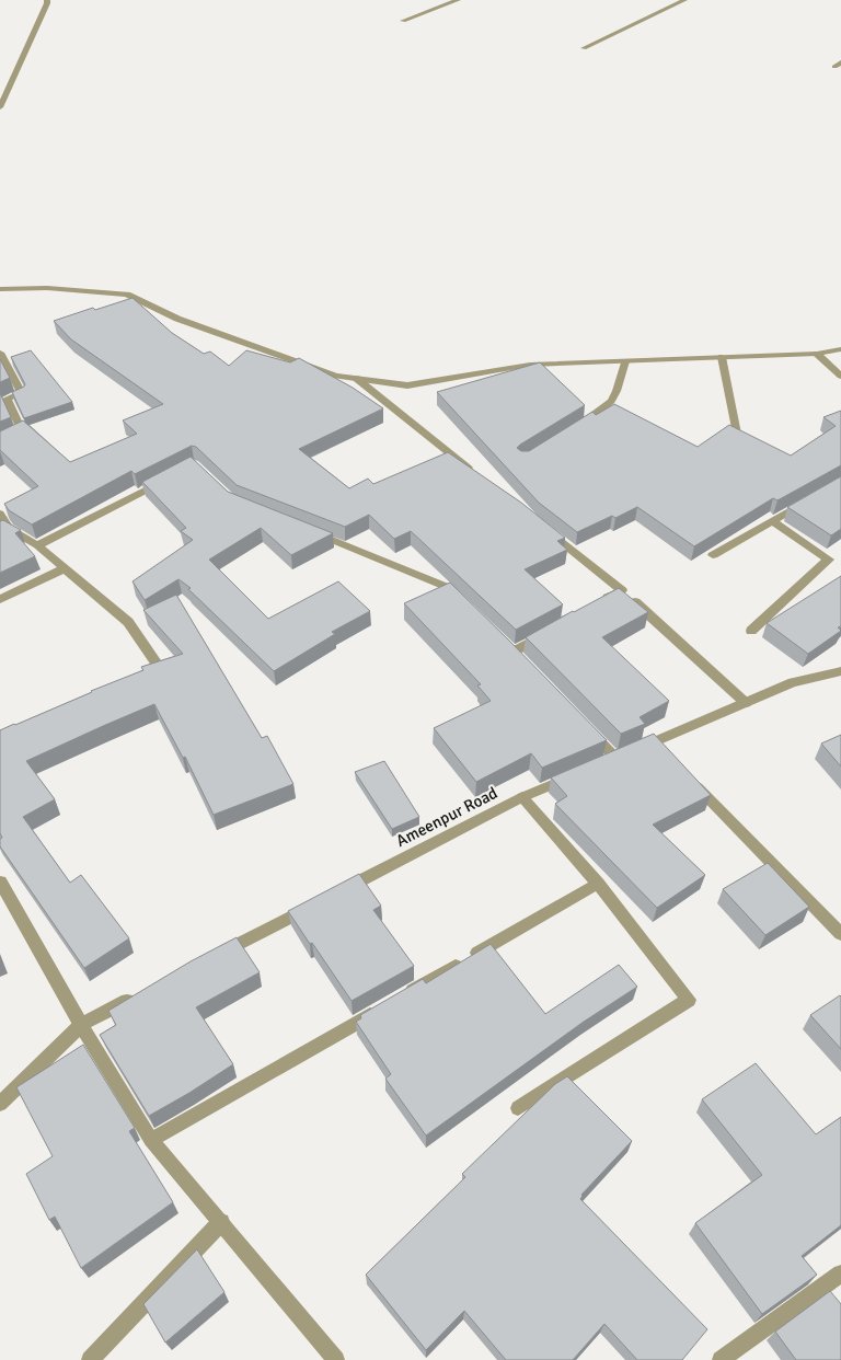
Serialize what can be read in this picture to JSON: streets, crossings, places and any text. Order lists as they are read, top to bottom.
{
  "streets": {
    "street": ["Ameenpur Road"]
  }
}
